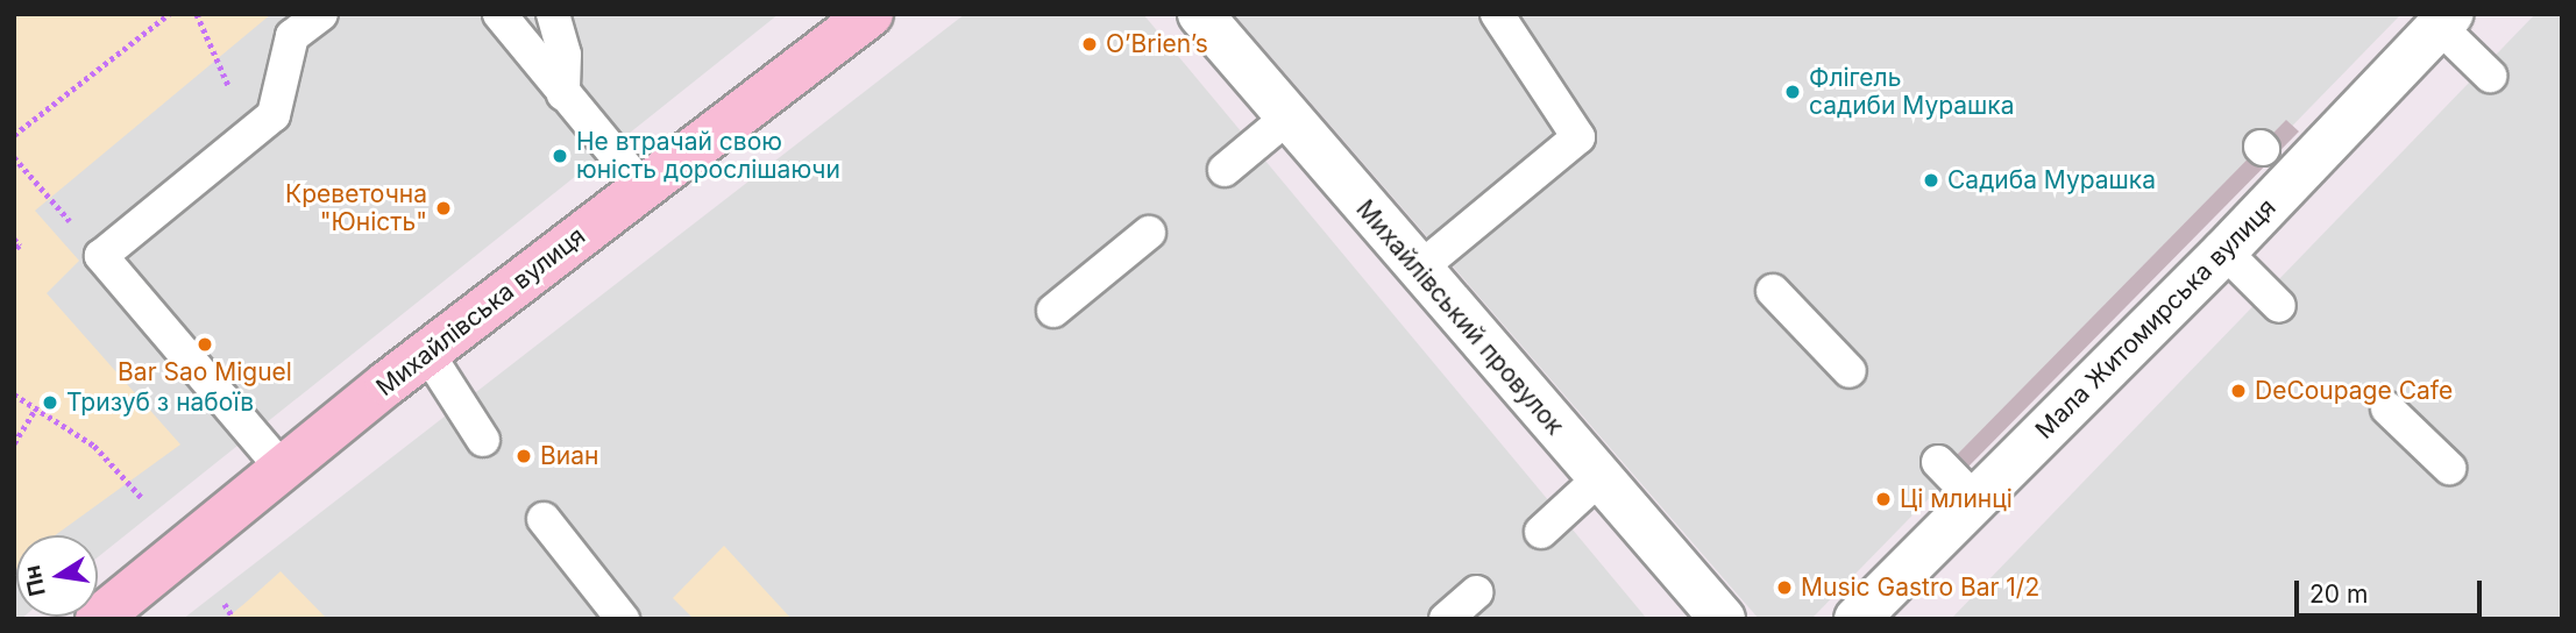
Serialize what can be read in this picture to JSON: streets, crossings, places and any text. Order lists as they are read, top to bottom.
{
  "streets": {
    "main road": ["Михайлівська вулиця"],
    "street": ["Михайлівський провулок", "Мала Житомирська вулиця"]
  },
  "places": [
    "O’Brien’s",
    "Флігель садиби Мурашка",
    "Не втрачай свою юність дорослішаючи",
    "Садиба Мурашка",
    "Креветочна \"Юність\"",
    "Bar Sao Miguel",
    "DeCoupage Cafe",
    "Тризуб з набоїв",
    "Виан",
    "Ці млинці",
    "Music Gastro Bar 1/2"
  ],
  "scale_bar": "20 m",
  "north": "left"
}
